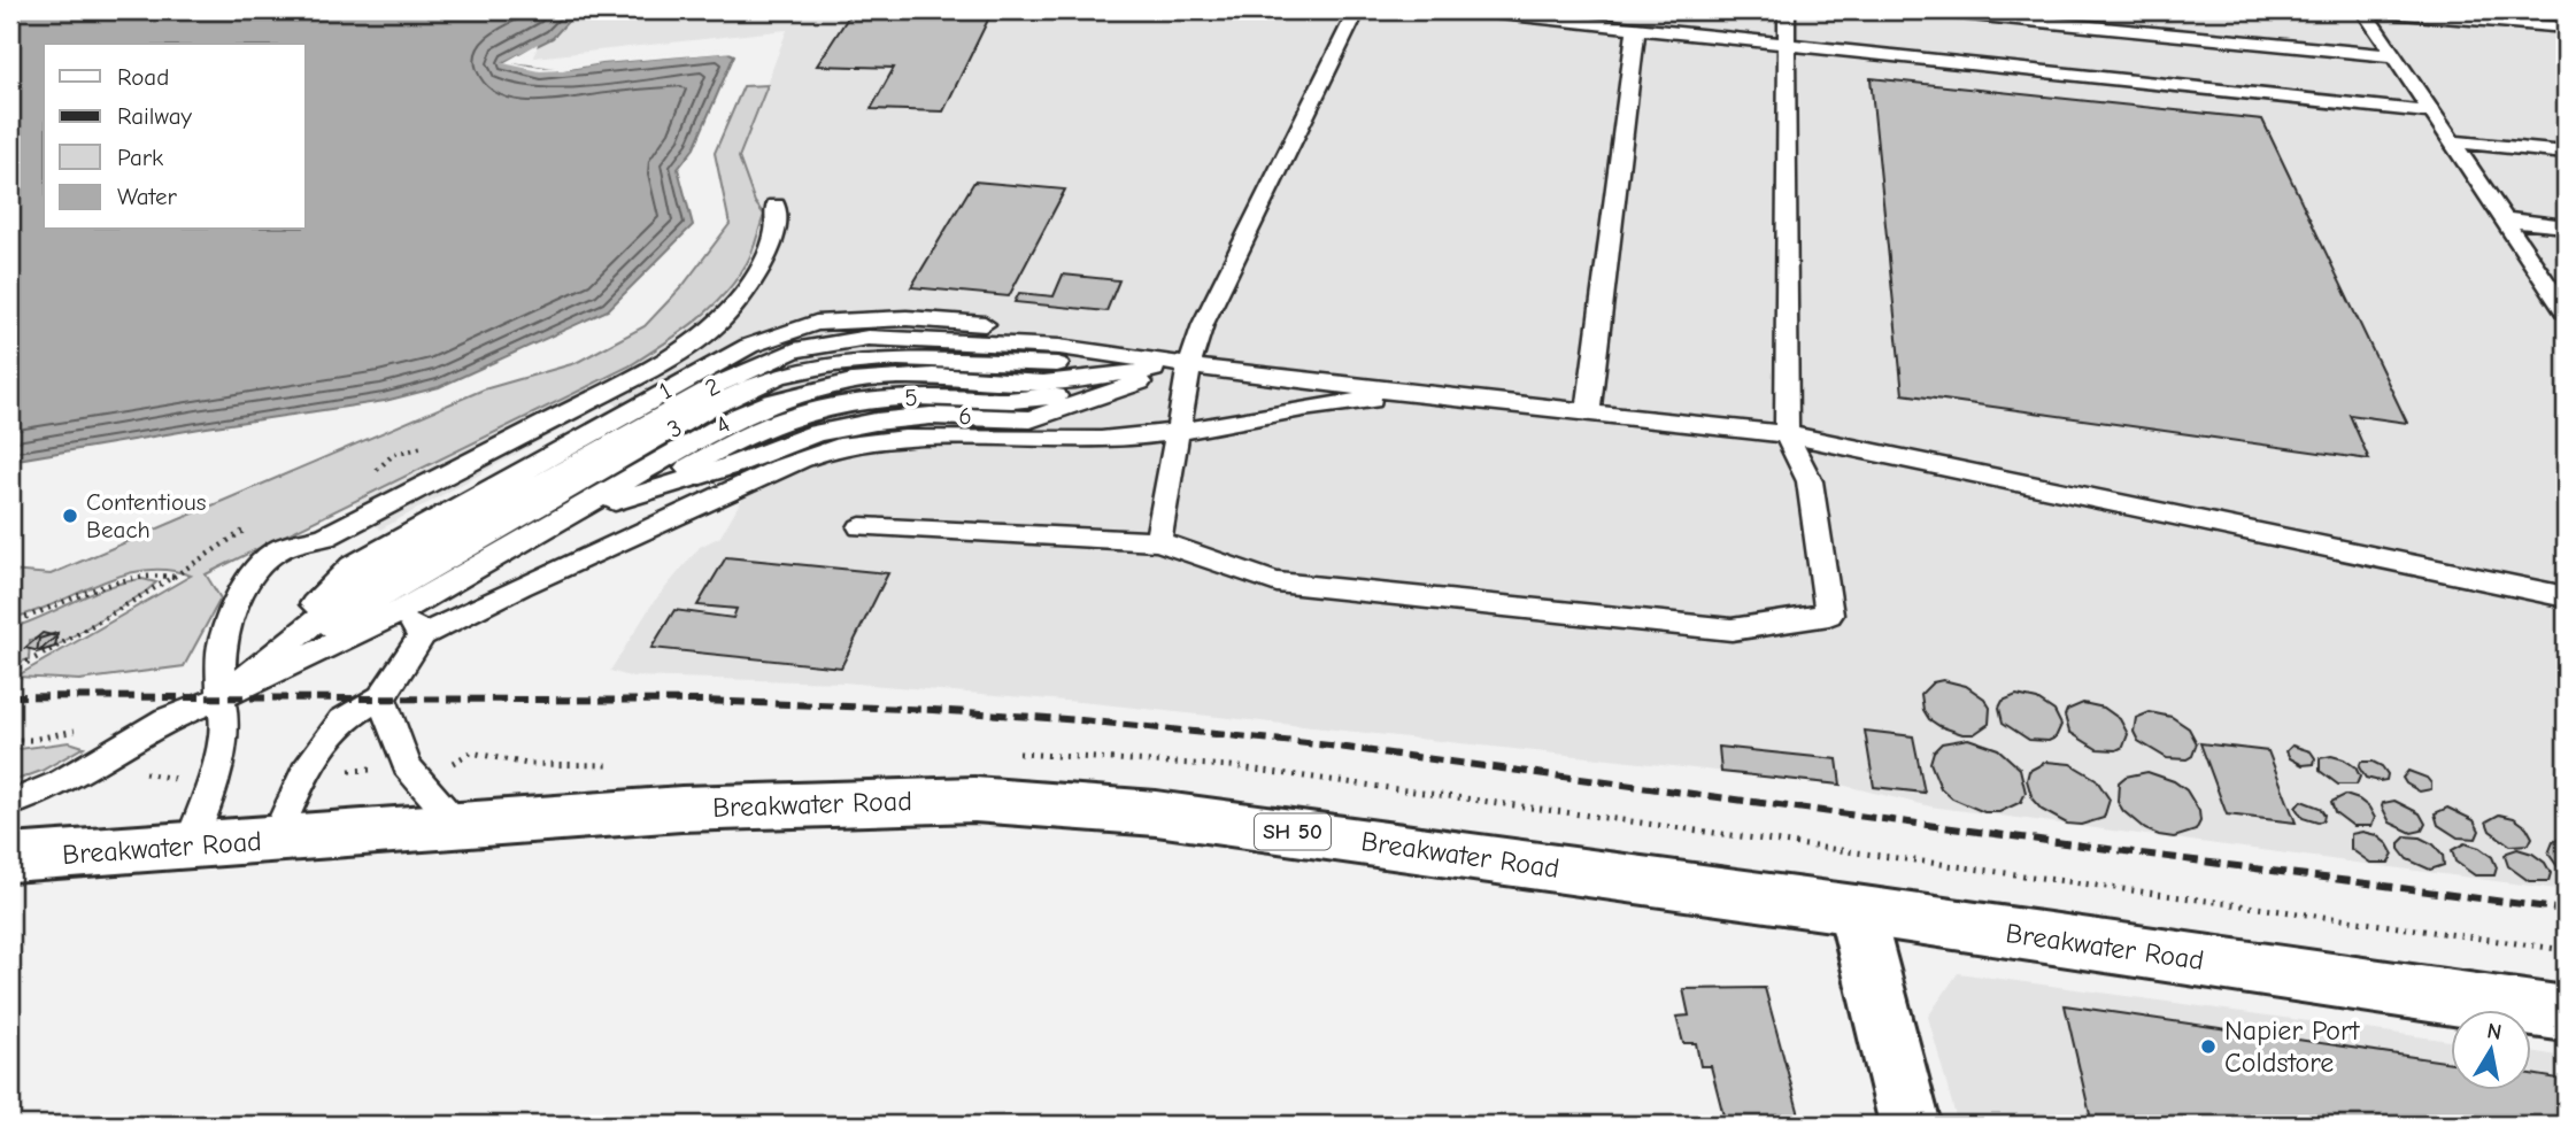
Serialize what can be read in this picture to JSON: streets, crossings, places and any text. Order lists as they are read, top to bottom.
{
  "streets": {
    "main road": ["Breakwater Road", "SH 50"],
    "lane": [
      "1",
      "6",
      "4",
      "3"
    ]
  },
  "crossings": [
    ["1", "6"],
    ["1", "4"],
    ["1", "3"],
    ["6", "4"],
    ["6", "3"],
    ["4", "3"]
  ],
  "places": ["Contentious Beach", "Napier Port Coldstore"],
  "legend": [
    "Road",
    "Railway",
    "Park",
    "Water"
  ],
  "north": "top"
}
